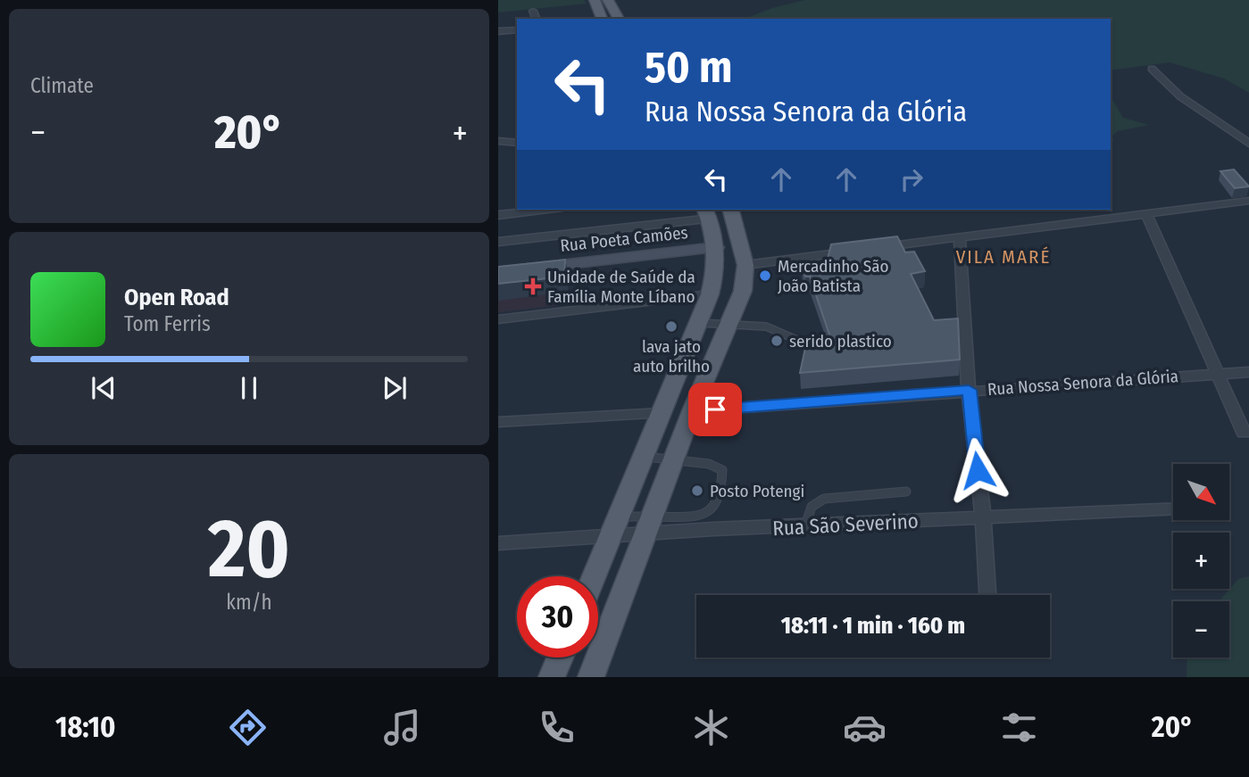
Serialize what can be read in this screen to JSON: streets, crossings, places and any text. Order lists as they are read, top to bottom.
{
  "streets": {
    "street": ["Rua Poeta Camões", "Rua Nossa Senora da Glória", "Rua São Severino"]
  },
  "districts": ["VILA MARÉ"],
  "places": {
    "other": [
      "Mercadinho São João Batista",
      "lava jato auto brilho",
      "serido plastico",
      "Posto Potengi"
    ],
    "health": ["Unidade de Saúde da Família Monte Líbano"]
  },
  "north": "bottom right",
  "page": {
    "tile": [
      "Climate",
      ["20", "km/h"]
    ],
    "turn": ["50 m", "Rua Nossa Senora da Glória"],
    "heat": ["−", "20°", "+"],
    "song": ["Open Road", "Tom Ferris"],
    "map_buttons": ["+", "−"],
    "limit": "30",
    "trip": "18:11 · 1 min · 160 m",
    "tabs": ["18:10", "20°"]
  }
}
